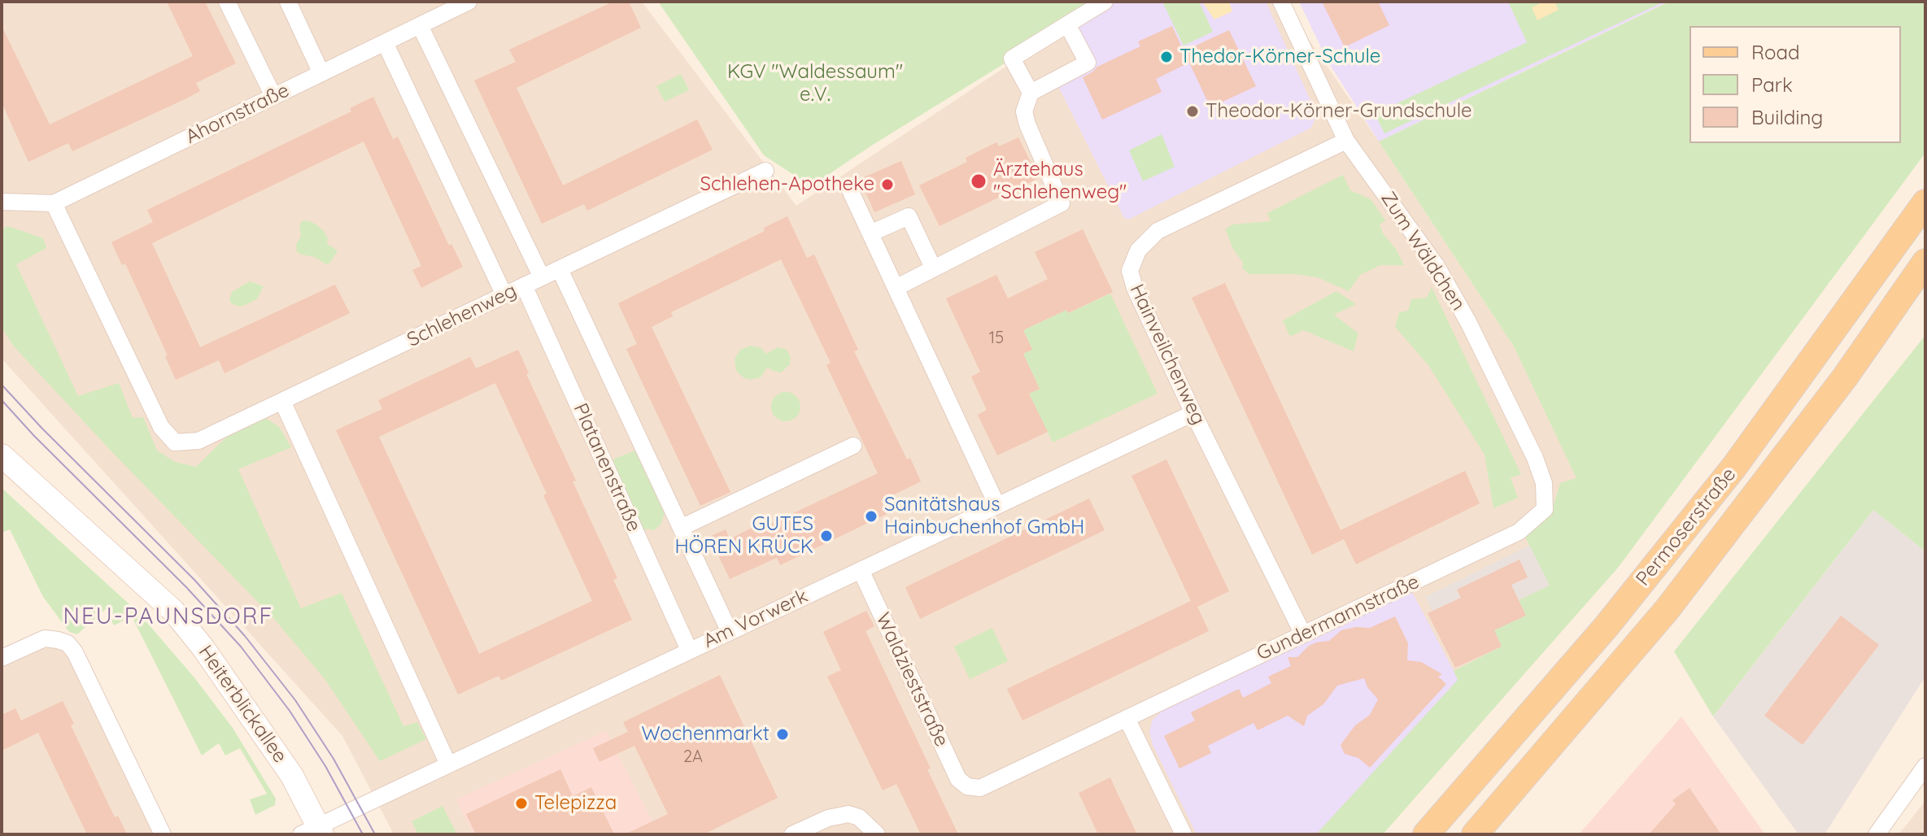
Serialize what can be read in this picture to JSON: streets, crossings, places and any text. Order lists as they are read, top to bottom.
{
  "streets": {
    "main road": ["Permoserstraße", "Heiterblickallee"],
    "street": [
      "Ahornstraße",
      "Zum Wäldchen",
      "Schlehenweg",
      "Hainveilchenweg",
      "Platanenstraße",
      "Gundermannstraße",
      "Am Vorwerk",
      "Waldzieststraße"
    ]
  },
  "crossings": [
    ["Ahornstraße", "Schlehenweg"],
    ["Zum Wäldchen", "Hainveilchenweg"],
    ["Zum Wäldchen", "Gundermannstraße"],
    ["Schlehenweg", "Platanenstraße"],
    ["Hainveilchenweg", "Gundermannstraße"],
    ["Hainveilchenweg", "Am Vorwerk"],
    ["Platanenstraße", "Am Vorwerk"],
    ["Gundermannstraße", "Waldzieststraße"],
    ["Am Vorwerk", "Waldzieststraße"],
    ["Am Vorwerk", "Heiterblickallee"]
  ],
  "districts": ["NEU-PAUNSDORF"],
  "parks": ["KGV \"Waldessaum\" e.V."],
  "places": [
    "Thedor-Körner-Schule",
    "Theodor-Körner-Grundschule",
    "Ärztehaus \"Schlehenweg\"",
    "Schlehen-Apotheke",
    "Sanitätshaus Hainbuchenhof GmbH",
    "GUTES HÖREN KRÜCK",
    "Wochenmarkt",
    "Telepizza"
  ],
  "house_numbers": ["15", "2A"],
  "legend": ["Road", "Park", "Building"]
}
